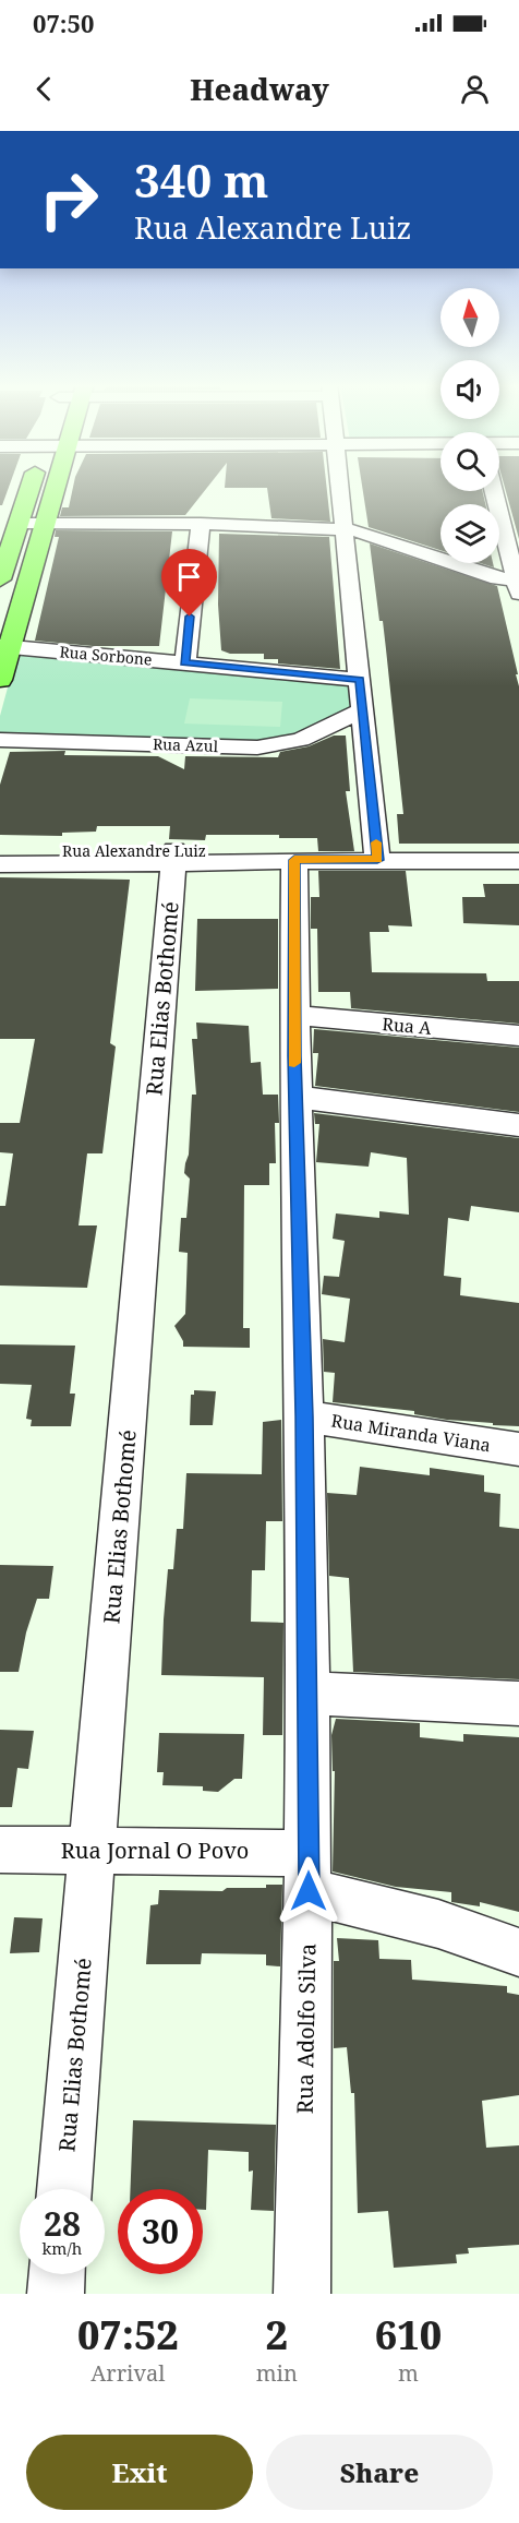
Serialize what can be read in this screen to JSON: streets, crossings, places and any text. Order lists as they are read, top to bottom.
{
  "streets": {
    "street": [
      "Rua Sorbone",
      "Rua Azul",
      "Rua Alexandre Luiz",
      "Rua Elias Bothomé",
      "Rua A",
      "Rua Miranda Viana",
      "Rua Jornal O Povo",
      "Rua Adolfo Silva"
    ]
  },
  "crossings": [
    ["Rua Alexandre Luiz", "Rua Elias Bothomé"],
    ["Rua Alexandre Luiz", "Rua Adolfo Silva"],
    ["Rua Elias Bothomé", "Rua Jornal O Povo"],
    ["Rua A", "Rua Adolfo Silva"],
    ["Rua Miranda Viana", "Rua Adolfo Silva"],
    ["Rua Jornal O Povo", "Rua Adolfo Silva"]
  ],
  "north": "top",
  "page": {
    "status": "07:50",
    "header": "Headway",
    "turn": ["340 m", "Rua Alexandre Luiz"],
    "speed": "28 km/h",
    "limit": "30",
    "eta": [
      "07:52",
      "Arrival",
      "2",
      "min",
      "610",
      "m"
    ],
    "buttons": ["Exit", "Share"]
  }
}
